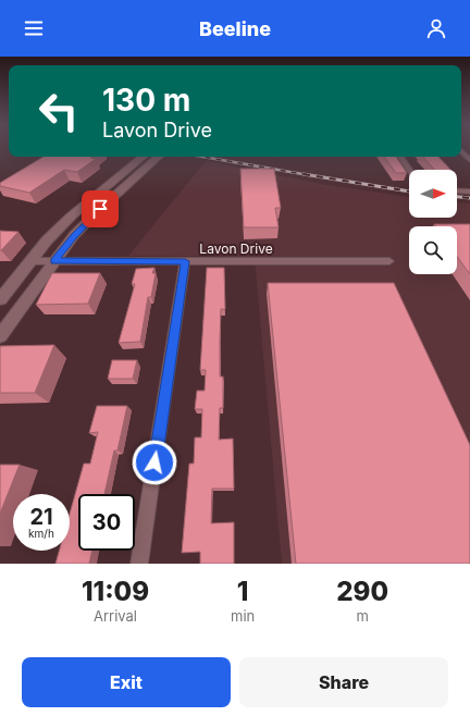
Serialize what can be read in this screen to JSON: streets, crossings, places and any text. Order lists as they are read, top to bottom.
{
  "streets": {
    "street": ["Lavon Drive"]
  },
  "north": "right",
  "page": {
    "header": "Beeline",
    "turn": ["130 m", "Lavon Drive"],
    "speed": "21 km/h",
    "limit": "30",
    "eta": [
      "11:09",
      "Arrival",
      "1",
      "min",
      "290",
      "m"
    ],
    "buttons": ["Exit", "Share"]
  }
}
